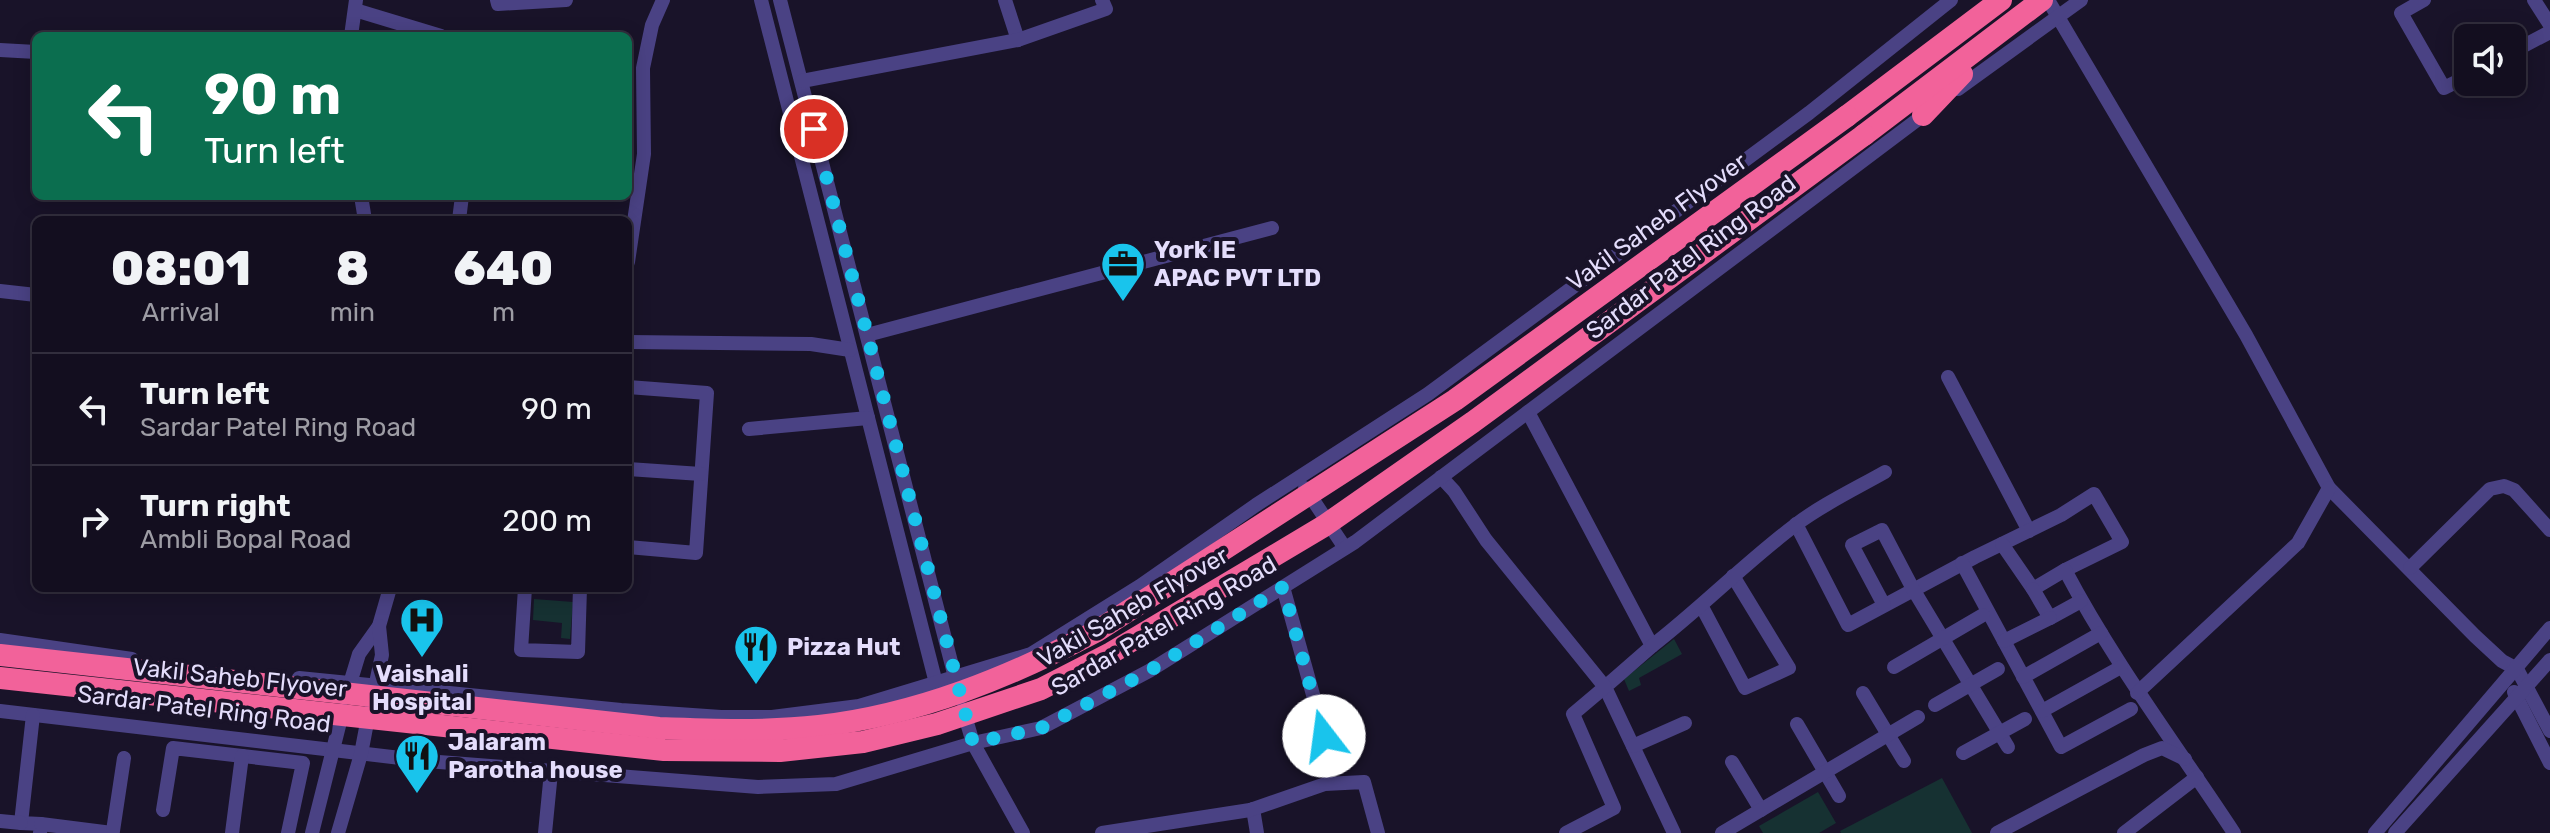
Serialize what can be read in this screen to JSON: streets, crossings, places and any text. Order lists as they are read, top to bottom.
{
  "streets": {
    "highway": ["Vakil Saheb Flyover", "Sardar Patel Ring Road"]
  },
  "crossings": [
    ["Vakil Saheb Flyover", "Sardar Patel Ring Road"]
  ],
  "places": {
    "office": ["York IE APAC PVT LTD"],
    "hospital": ["Vaishali Hospital"],
    "restaurant": ["Pizza Hut", "Jalaram Parotha house"]
  },
  "page": {
    "turn": ["90 m", "Turn left"],
    "eta": [
      "08:01",
      "Arrival",
      "8",
      "min",
      "640",
      "m"
    ],
    "list": [
      {
        "name": "Turn left",
        "note": "Sardar Patel Ring Road",
        "value": "90 m"
      },
      {
        "name": "Turn right",
        "note": "Ambli Bopal Road",
        "value": "200 m"
      }
    ]
  }
}
